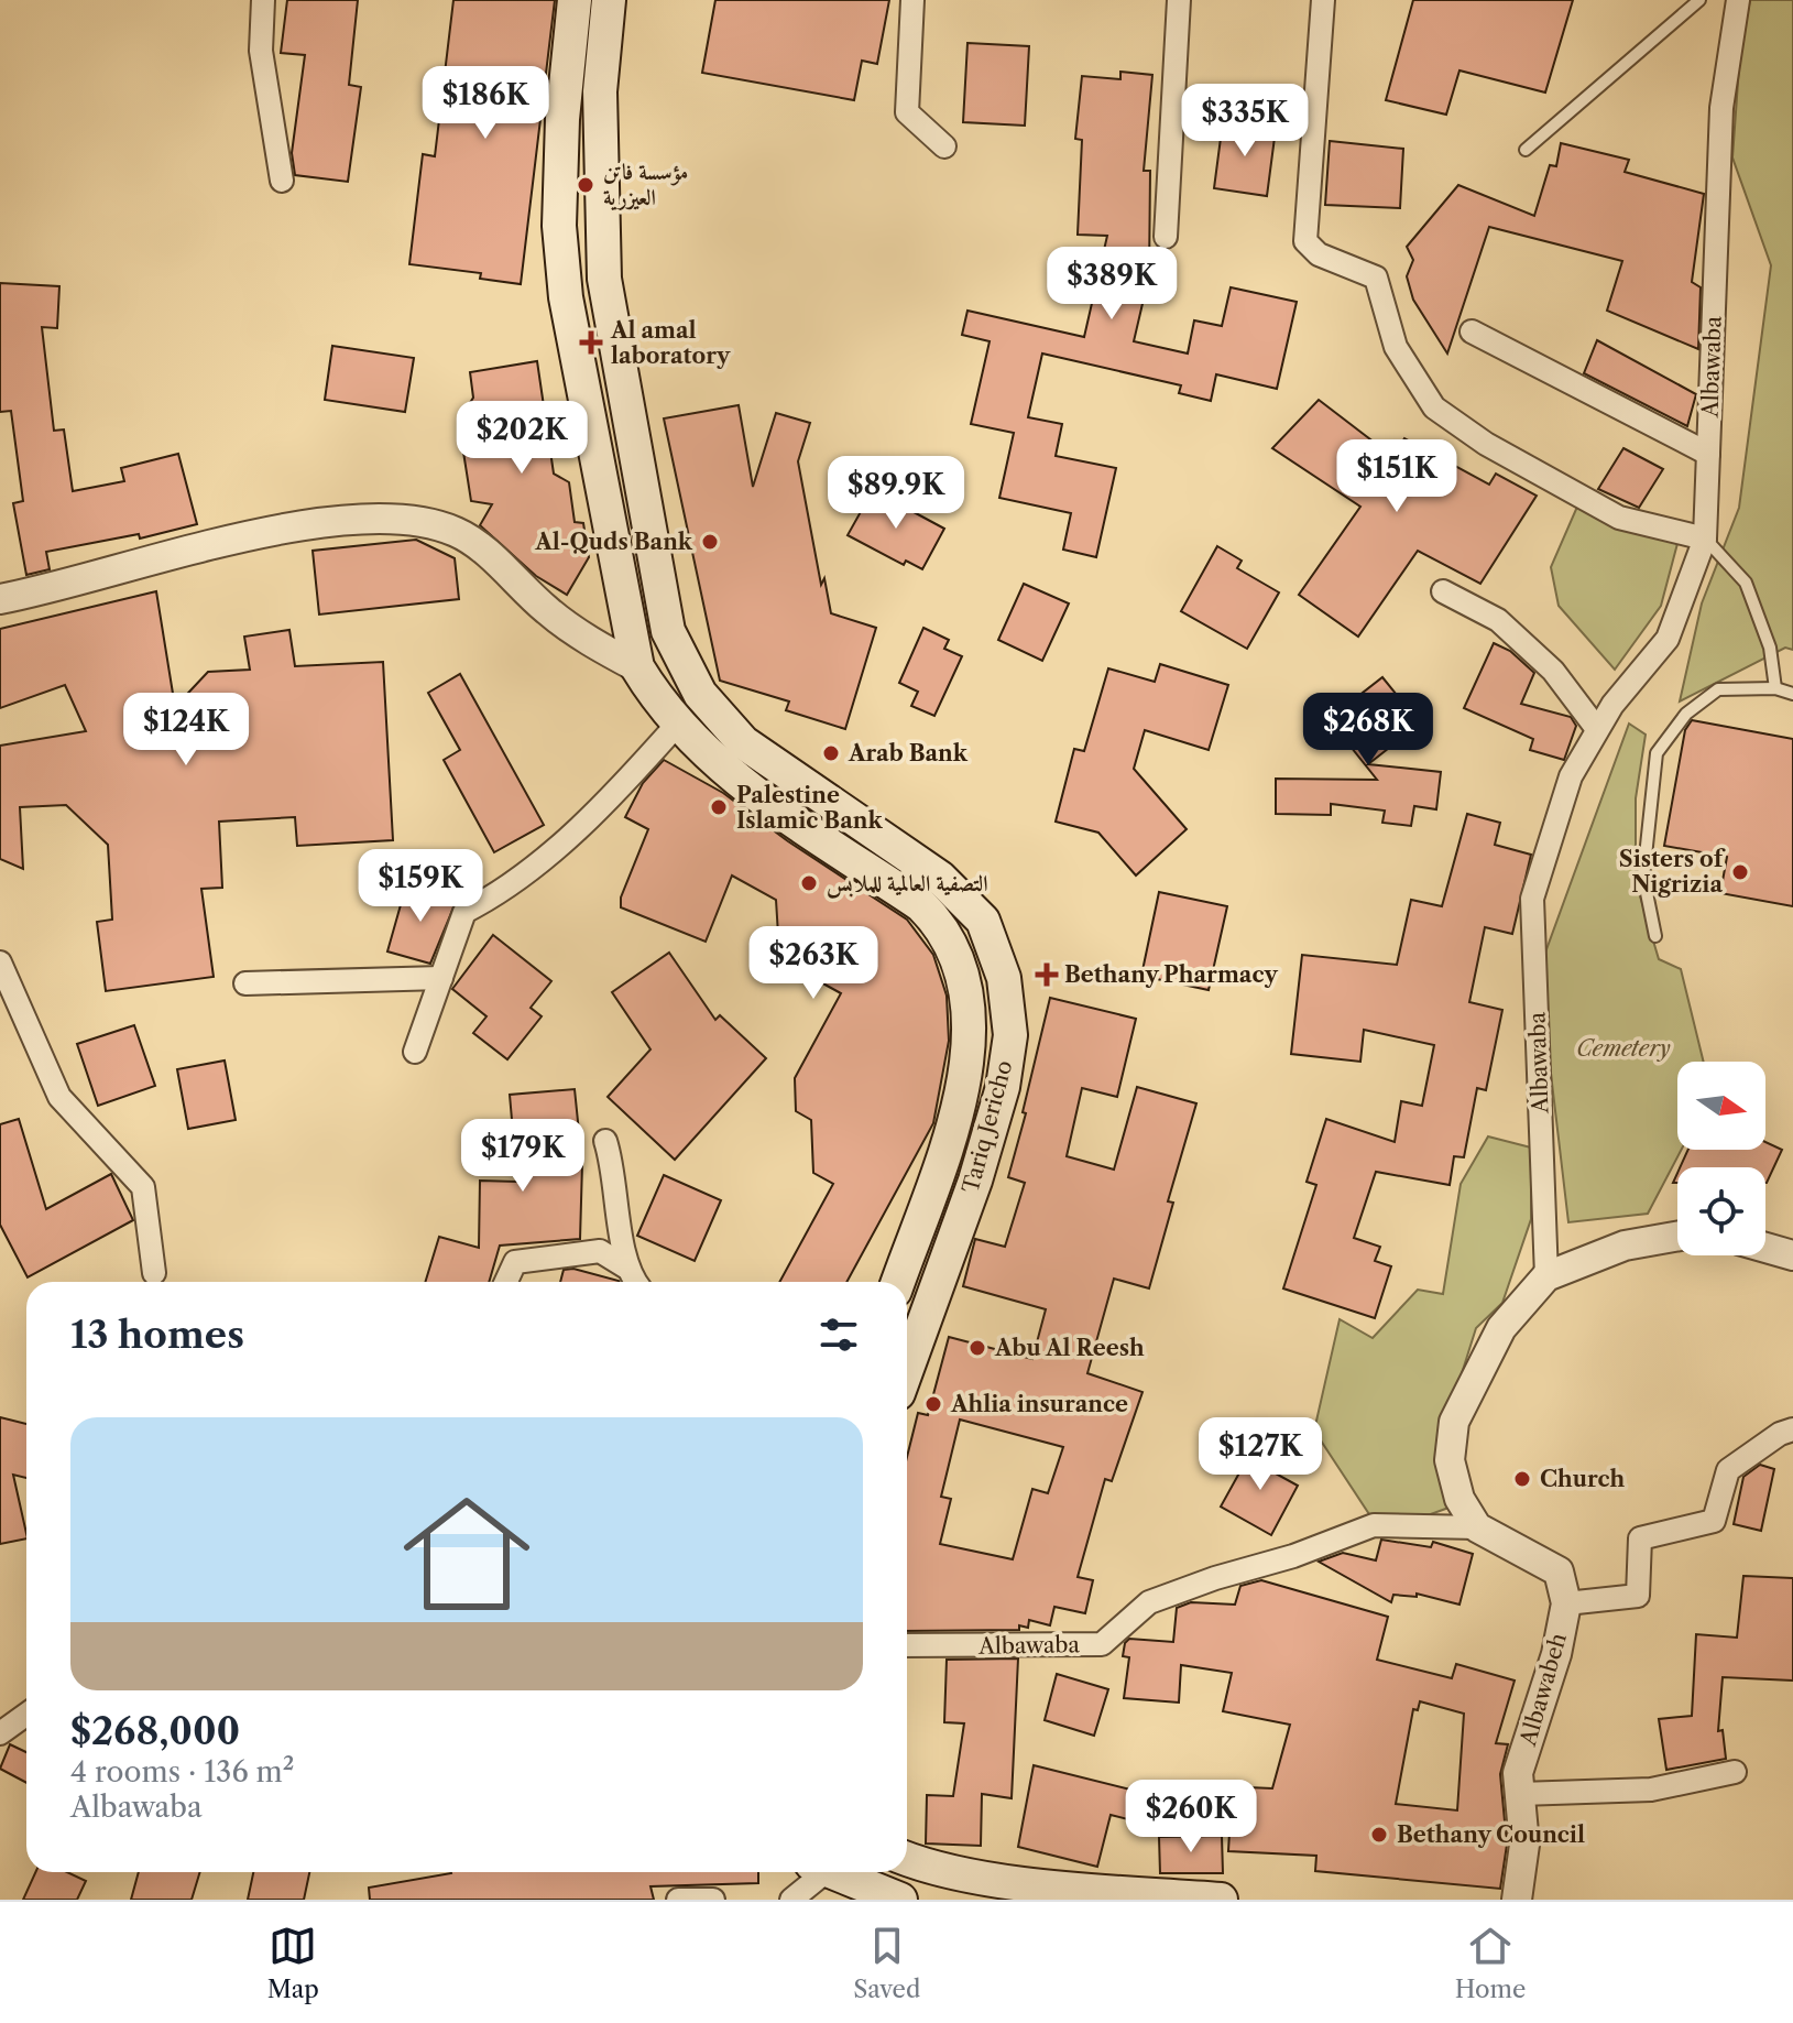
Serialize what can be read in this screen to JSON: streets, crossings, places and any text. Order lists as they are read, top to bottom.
{
  "streets": {
    "main road": ["Tariq Jericho"],
    "street": ["Albawaba", "Albawabeh"]
  },
  "crossings": [
    ["Albawaba", "Albawabeh"]
  ],
  "parks": ["Cemetery"],
  "places": {
    "other": [
      "مؤسسة فاتن العيزرية",
      "Al-Quds Bank",
      "Arab Bank",
      "Palestine Islamic Bank",
      "Sisters of Nigrizia",
      "التصفية العالمية للملابس",
      "Abu Al Reesh",
      "Ahlia insurance",
      "Church",
      "Bethany Council"
    ],
    "health": ["Al amal laboratory", "Bethany Pharmacy"]
  },
  "north": "right",
  "page": {
    "price": [
      "$186K",
      "$335K",
      "$389K",
      "$202K",
      "$151K",
      "$89.9K",
      "$124K",
      "$268K",
      "$159K",
      "$263K",
      "$179K",
      "$127K",
      "$260K"
    ],
    "heading": "13 homes",
    "list": [
      {
        "name": "$268,000",
        "note": "4 rooms · 136 m² · Albawaba"
      }
    ],
    "tabs": ["Map", "Saved", "Home"]
  }
}
